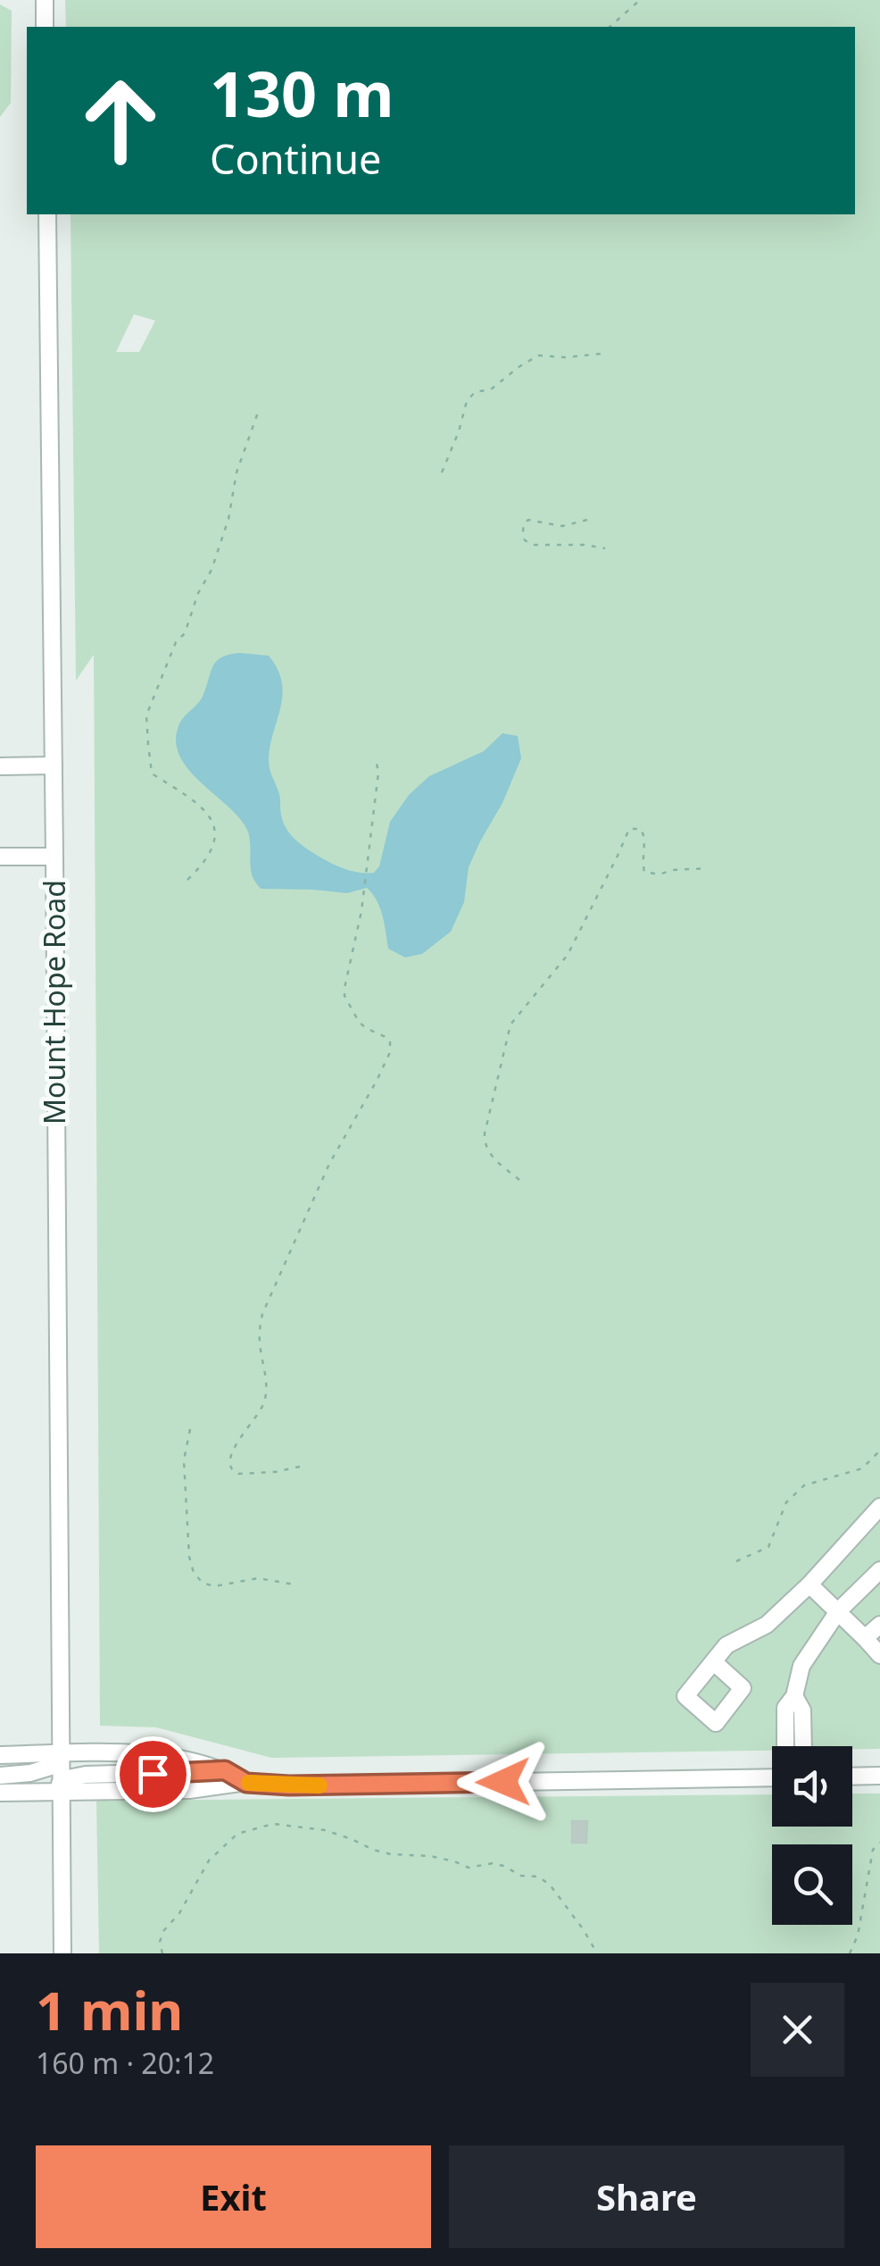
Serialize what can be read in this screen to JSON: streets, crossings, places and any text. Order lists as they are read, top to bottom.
{
  "streets": {
    "street": ["Mount Hope Road"]
  },
  "page": {
    "turn": ["130 m", "Continue"],
    "heading": ["1 min", "160 m · 20:12"],
    "buttons": ["Exit", "Share"]
  }
}
